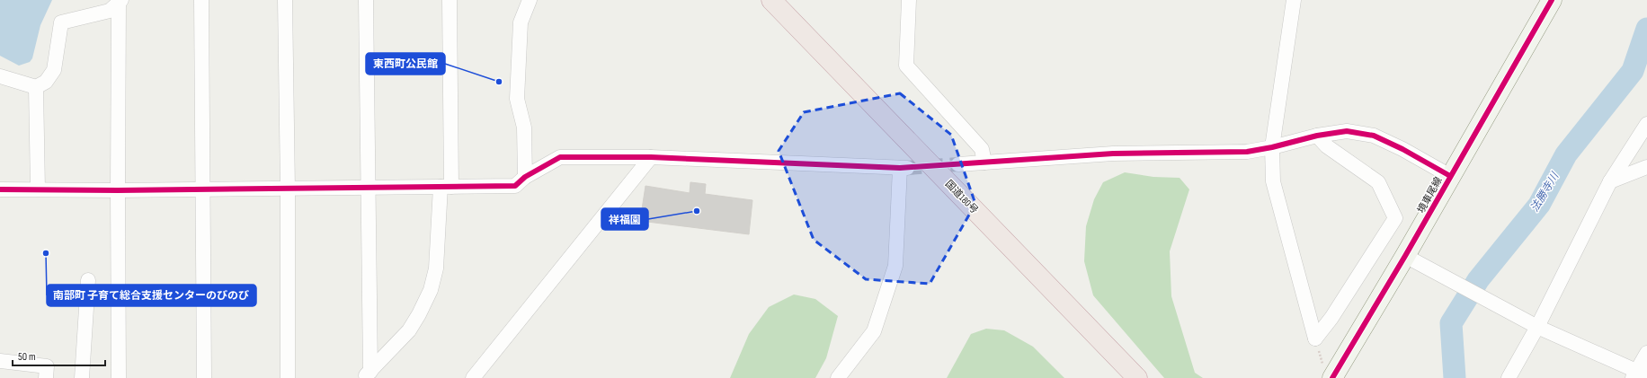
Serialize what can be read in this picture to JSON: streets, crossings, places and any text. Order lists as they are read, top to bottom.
{
  "streets": {
    "highway": ["国道180号"],
    "main road": ["境車尾線"]
  },
  "water": ["法勝寺川"],
  "places": ["東西町公民館", "祥福園", "南部町 子育て総合支援センターのびのび"],
  "scale_bar": "50 m"
}
